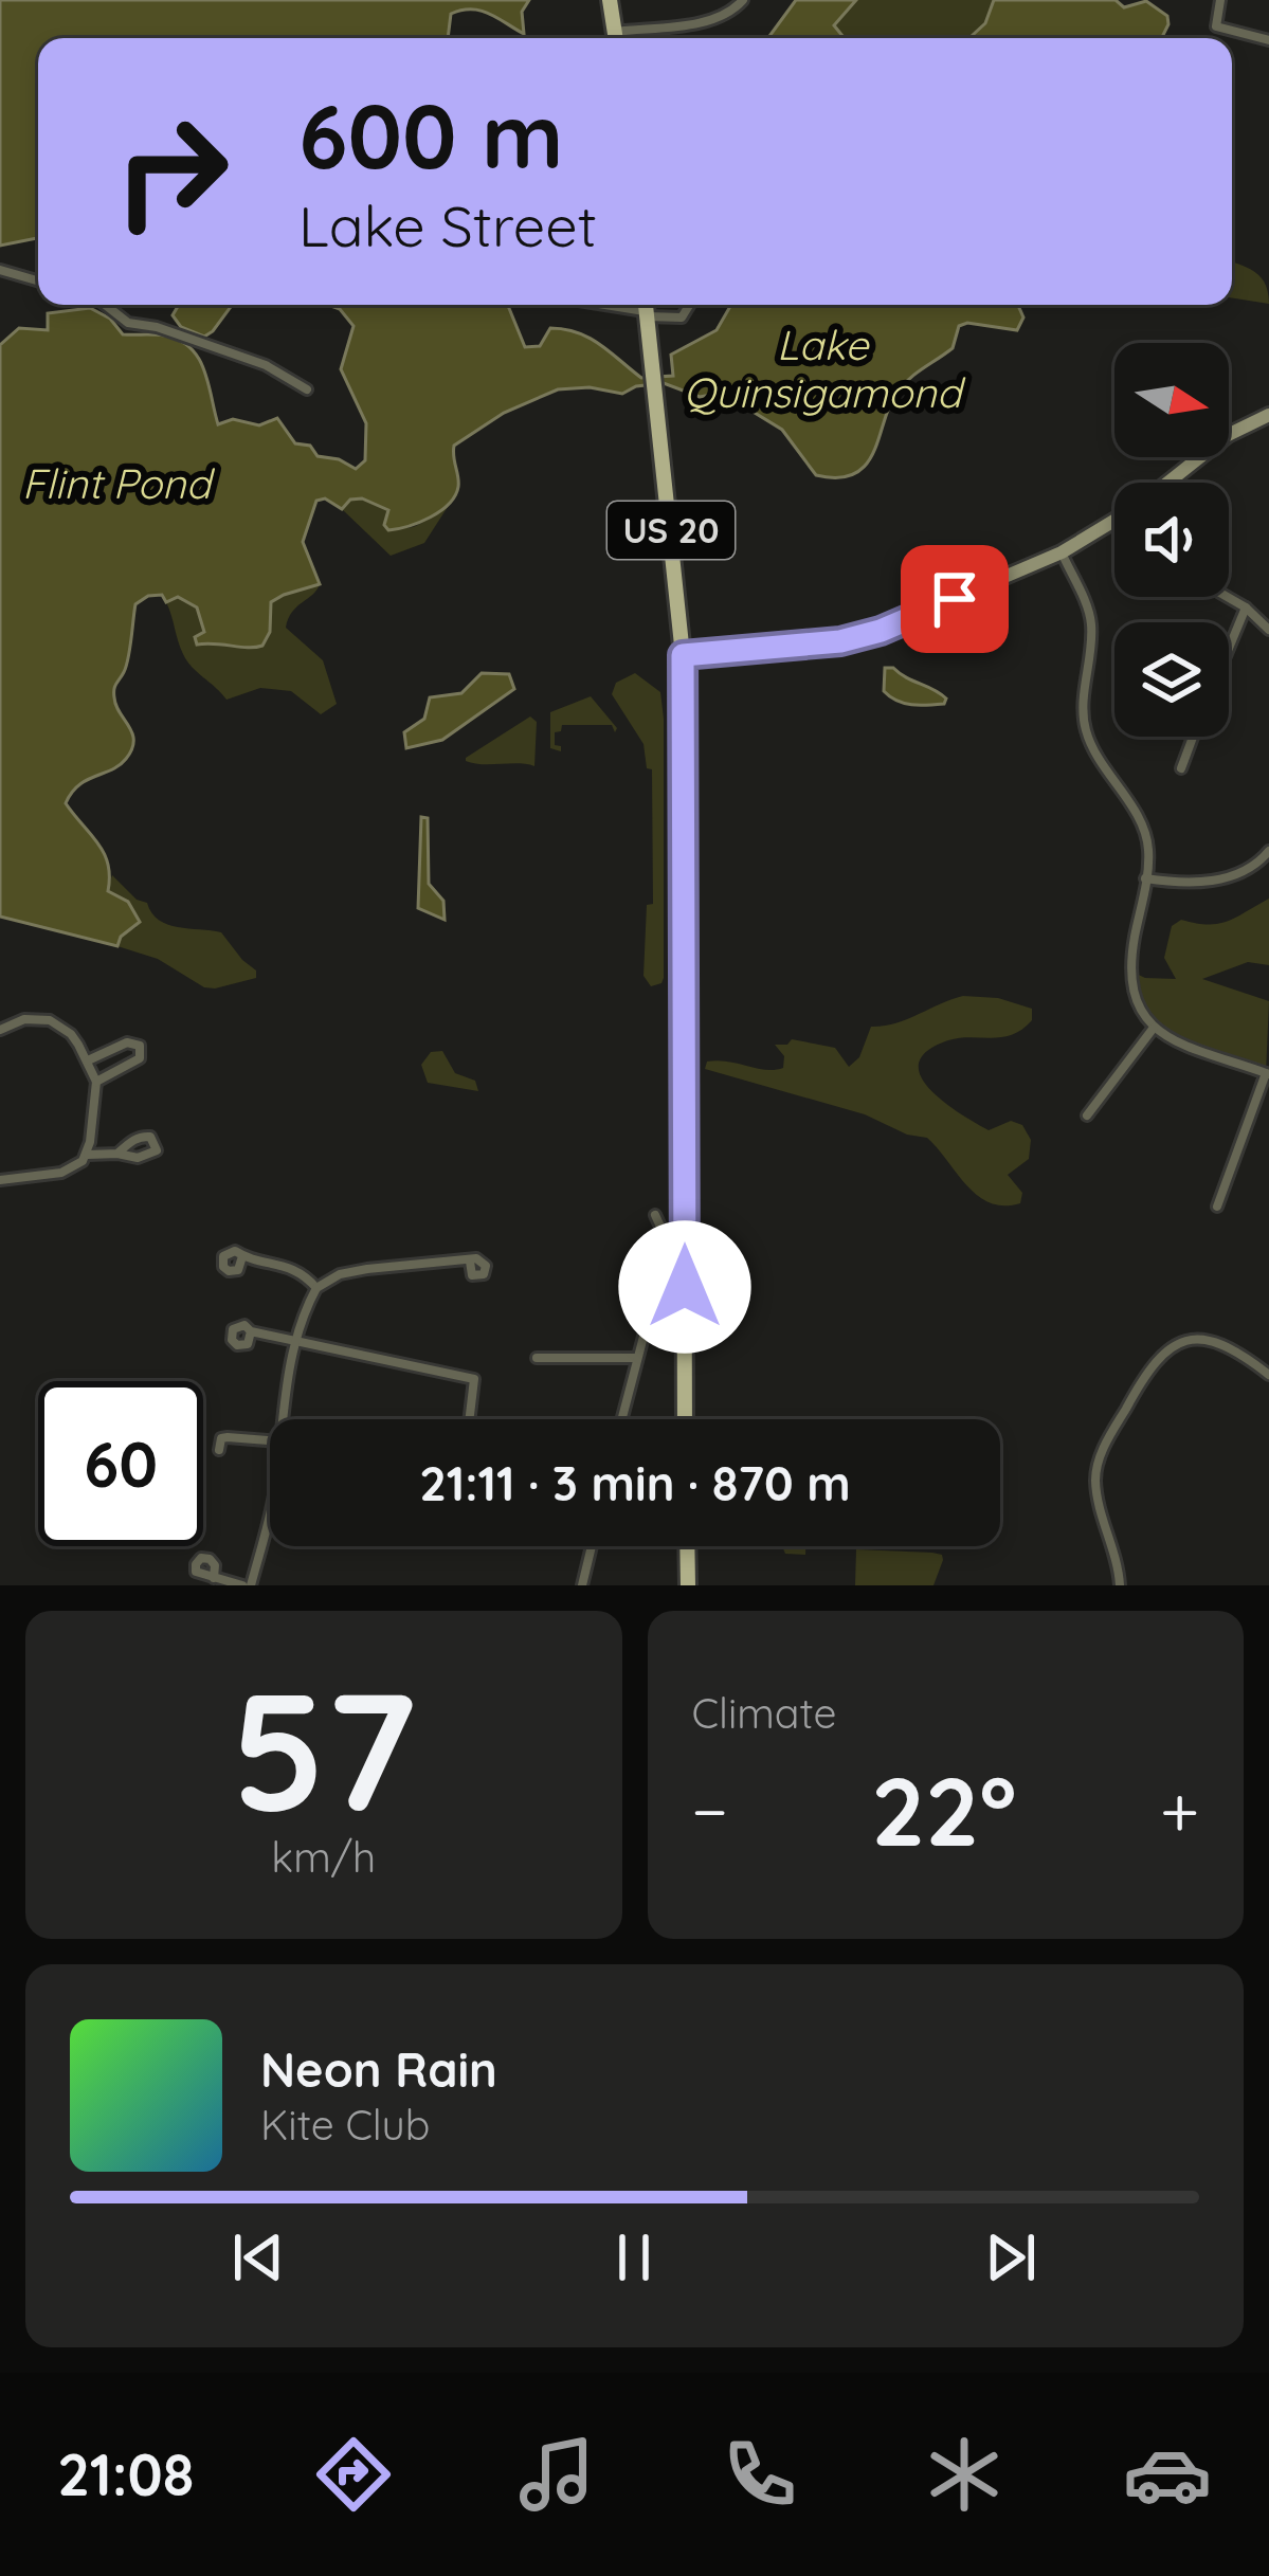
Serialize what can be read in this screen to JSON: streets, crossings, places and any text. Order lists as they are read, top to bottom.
{
  "streets": {
    "main road": ["US 20"]
  },
  "water": ["Lake Quinsigamond", "Flint Pond"],
  "north": "right",
  "page": {
    "turn": ["600 m", "Lake Street"],
    "limit": "60",
    "trip": "21:11 · 3 min · 870 m",
    "tile": [
      ["57", "km/h"],
      "Climate"
    ],
    "heat": ["−", "22°", "+"],
    "song": ["Neon Rain", "Kite Club"],
    "tabs": "21:08"
  }
}
